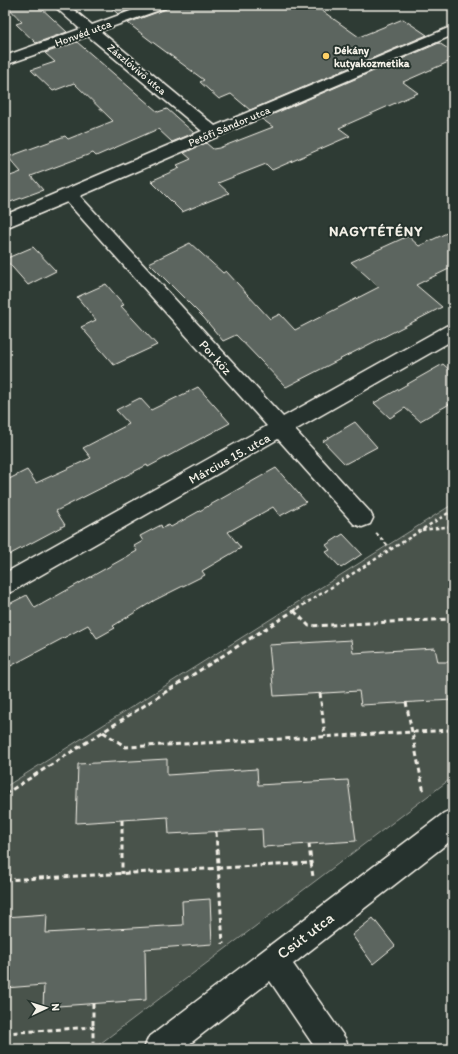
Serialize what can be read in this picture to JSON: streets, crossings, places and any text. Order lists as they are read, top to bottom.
{
  "streets": {
    "street": [
      "Honvéd utca",
      "Zászlóvivő utca",
      "Petőfi Sándor utca",
      "Por köz",
      "Március 15. utca",
      "Csút utca"
    ]
  },
  "crossings": [
    ["Honvéd utca", "Zászlóvivő utca"],
    ["Zászlóvivő utca", "Petőfi Sándor utca"],
    ["Petőfi Sándor utca", "Por köz"],
    ["Por köz", "Március 15. utca"]
  ],
  "districts": ["NAGYTÉTÉNY"],
  "places": ["Dékány kutyakozmetika"],
  "north": "right"
}
